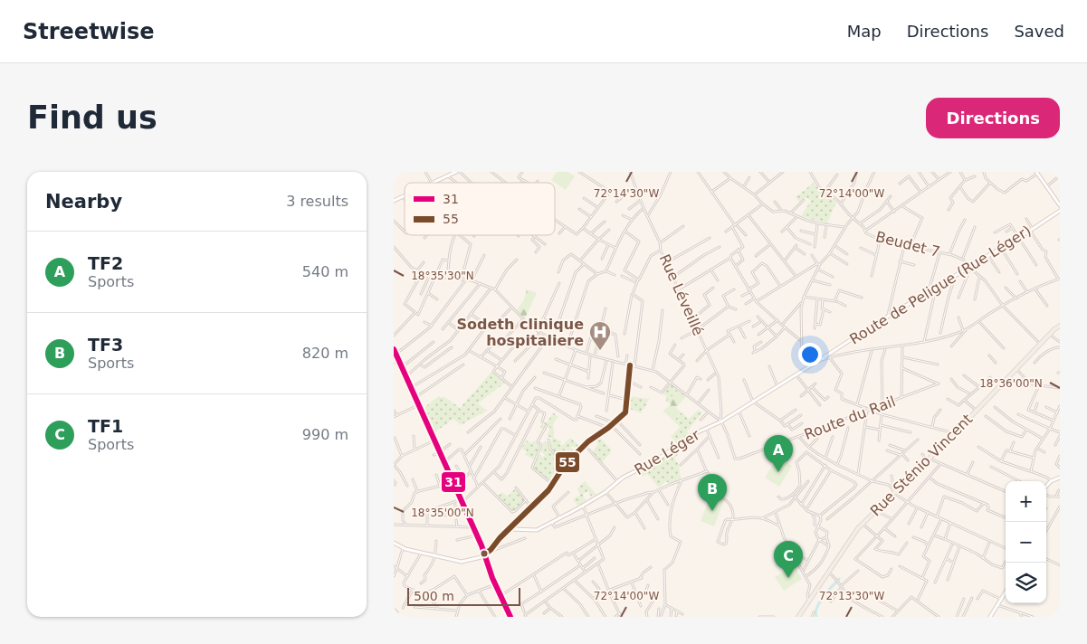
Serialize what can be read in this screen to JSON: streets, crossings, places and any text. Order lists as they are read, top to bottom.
{
  "streets": {
    "main road": ["Rue Sténio Vincent"],
    "street": [
      "Beudet 7",
      "Route de Peligue (Rue Léger)",
      "Rue Léveillé",
      "Route du Rail",
      "Rue Léger"
    ]
  },
  "crossings": [
    ["Beudet 7", "Route de Peligue (Rue Léger)"],
    ["Beudet 7", "Rue Sténio Vincent"],
    ["Route de Peligue (Rue Léger)", "Rue Léger"],
    ["Rue Léveillé", "Route du Rail"],
    ["Rue Léveillé", "Rue Léger"],
    ["Route du Rail", "Rue Léger"]
  ],
  "places": {
    "hospital": ["Sodeth clinique hospitaliere"]
  },
  "lines": ["transit line 31", "transit line 55"],
  "legend": ["31", "55"],
  "scale_bar": "500 m",
  "page": {
    "header": "Streetwise",
    "nav": ["Map", "Directions", "Saved"],
    "buttons": "Directions",
    "title": "Find us",
    "heading": ["Nearby", "3 results"],
    "list": [
      {
        "mark": "A",
        "name": "TF2",
        "note": "Sports",
        "value": "540 m"
      },
      {
        "mark": "B",
        "name": "TF3",
        "note": "Sports",
        "value": "820 m"
      },
      {
        "mark": "C",
        "name": "TF1",
        "note": "Sports",
        "value": "990 m"
      }
    ],
    "pins": ["A", "B", "C"],
    "map_buttons": ["+", "−"],
    "scale": "500 m"
  },
  "coordinates": [
    "72°14'30\"W",
    "72°14'00\"W",
    "18°35'30\"N",
    "18°36'00\"N",
    "18°35'00\"N",
    "72°13'30\"W"
  ]
}
